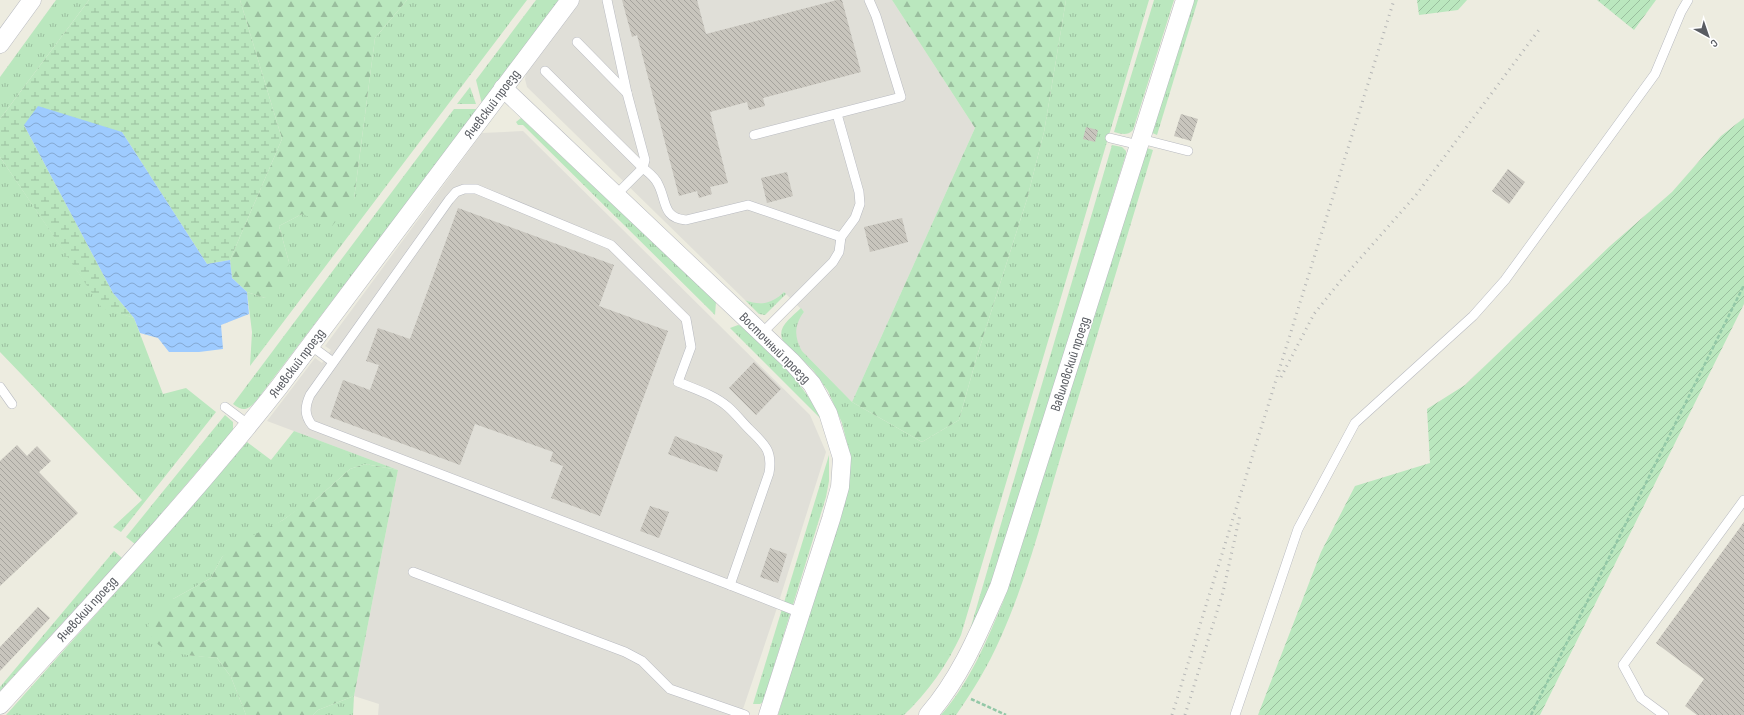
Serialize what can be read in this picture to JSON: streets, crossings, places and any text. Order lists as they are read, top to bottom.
{
  "streets": {
    "street": ["Ячевский проезд", "Восточный проезд", "Вавиловский проезд"]
  },
  "crossings": [
    ["Ячевский проезд", "Восточный проезд"]
  ],
  "north": "bottom right"
}
